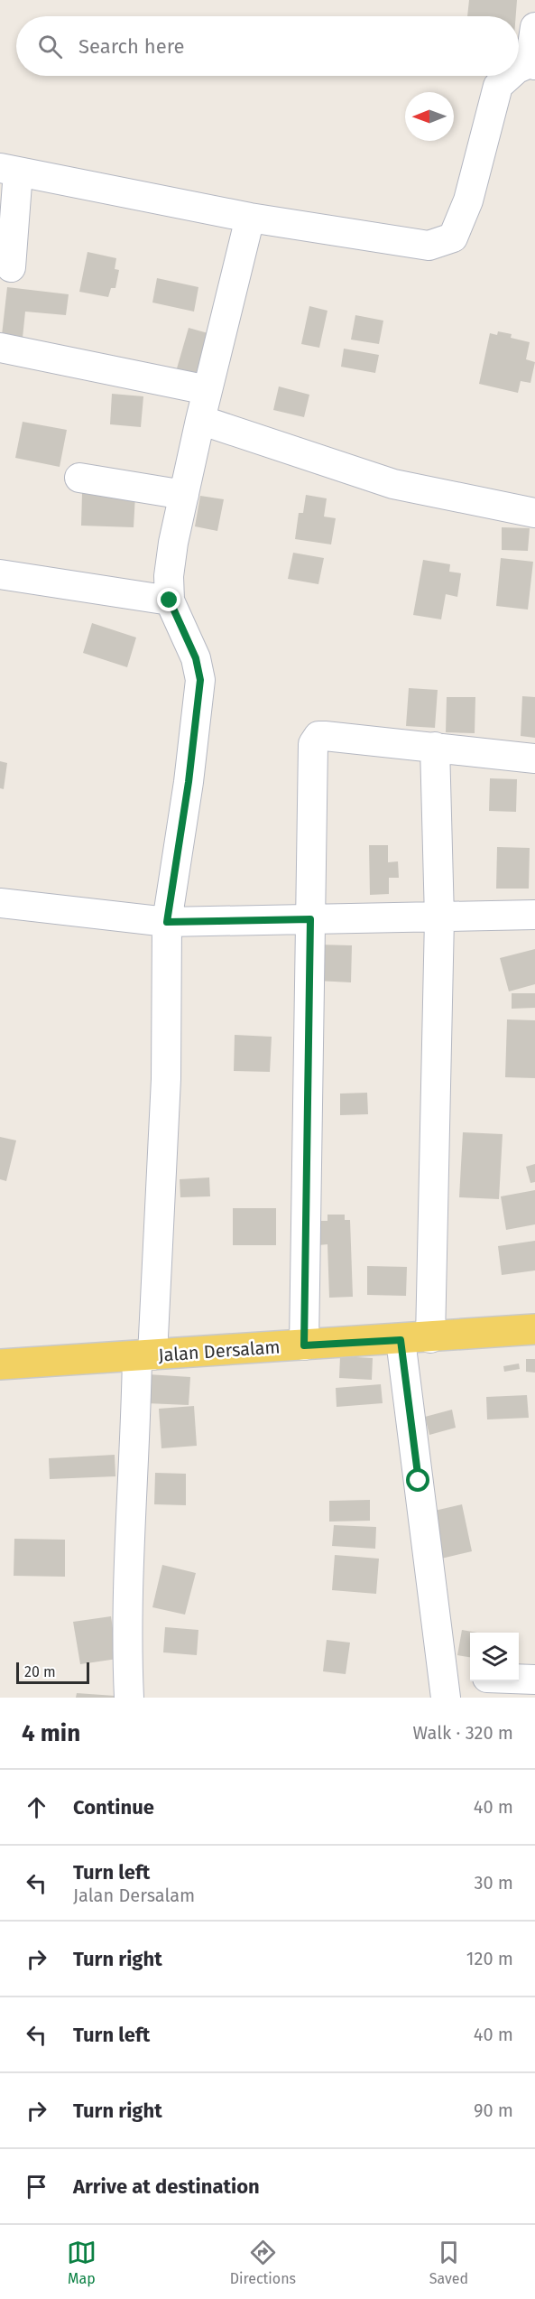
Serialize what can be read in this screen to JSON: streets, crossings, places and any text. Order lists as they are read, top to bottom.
{
  "streets": {
    "main road": ["Jalan Dersalam"]
  },
  "scale_bar": "20 m",
  "north": "left",
  "page": {
    "search": "Search here",
    "scale": "20 m",
    "heading": ["4 min", "Walk · 320 m"],
    "list": [
      ["Continue", "40 m"],
      ["Turn left", "Jalan Dersalam", "30 m"],
      ["Turn right", "120 m"],
      ["Turn left", "40 m"],
      ["Turn right", "90 m"],
      "Arrive at destination"
    ],
    "nav": ["Map", "Directions", "Saved"]
  }
}
